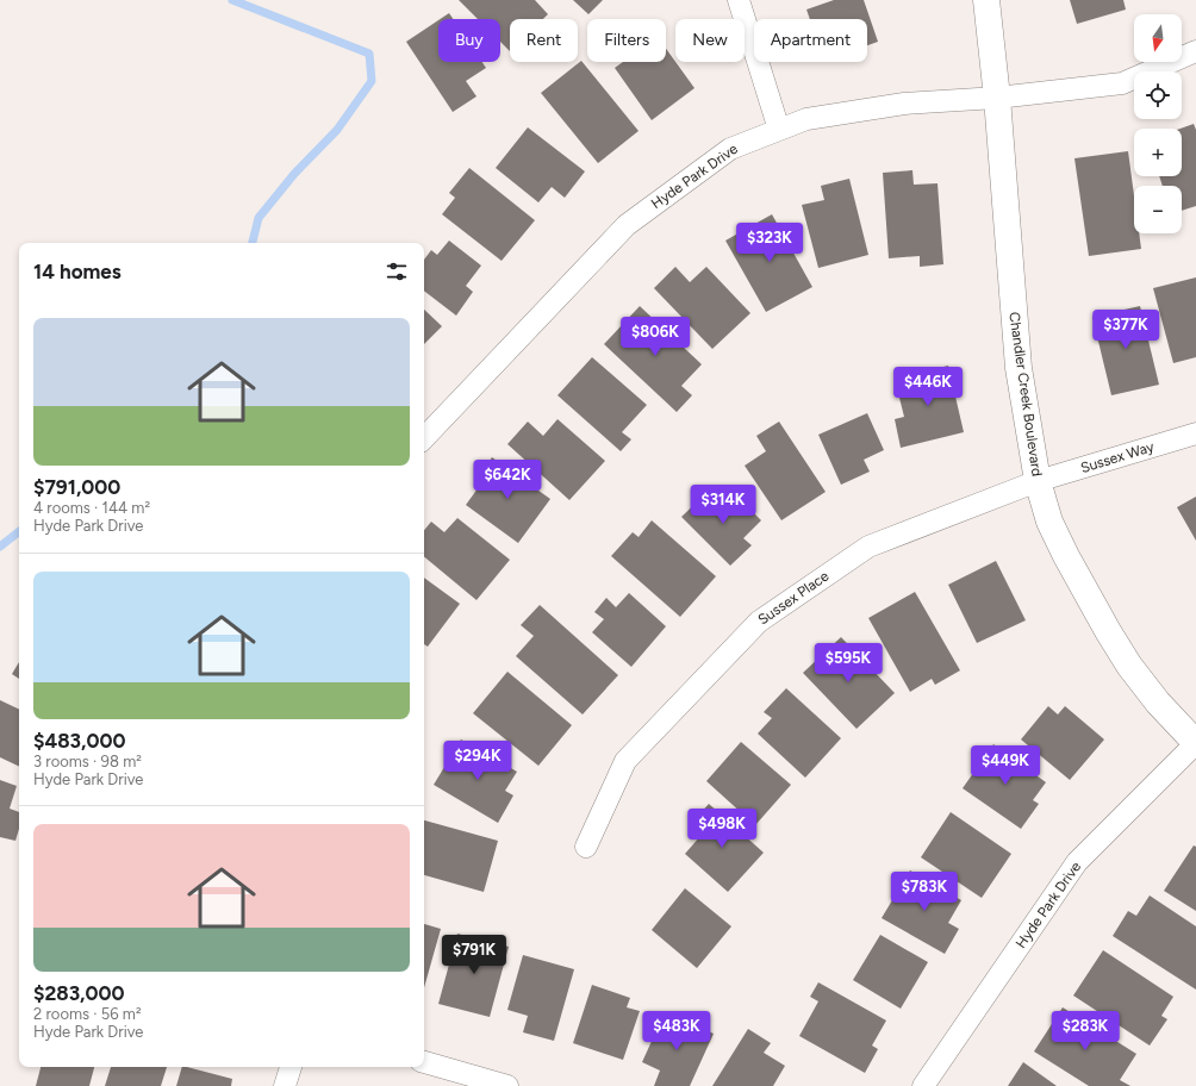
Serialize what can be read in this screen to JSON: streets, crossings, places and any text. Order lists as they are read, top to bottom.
{
  "streets": {
    "street": [
      "Hyde Park Drive",
      "Chandler Creek Boulevard",
      "Sussex Way",
      "Sussex Place"
    ]
  },
  "crossings": [
    ["Hyde Park Drive", "Chandler Creek Boulevard"],
    ["Chandler Creek Boulevard", "Sussex Way"],
    ["Chandler Creek Boulevard", "Sussex Place"],
    ["Sussex Way", "Sussex Place"]
  ],
  "north": "bottom",
  "page": {
    "map_buttons": ["+", "−"],
    "chip": [
      "Buy",
      "Rent",
      "Filters",
      "New",
      "Apartment"
    ],
    "price": [
      "$323K",
      "$377K",
      "$806K",
      "$446K",
      "$642K",
      "$314K",
      "$595K",
      "$294K",
      "$449K",
      "$498K",
      "$783K",
      "$791K",
      "$483K",
      "$283K"
    ],
    "heading": "14 homes",
    "list": [
      {
        "name": "$791,000",
        "note": "4 rooms · 144 m² · Hyde Park Drive"
      },
      {
        "name": "$483,000",
        "note": "3 rooms · 98 m² · Hyde Park Drive"
      },
      {
        "name": "$283,000",
        "note": "2 rooms · 56 m² · Hyde Park Drive"
      }
    ]
  }
}
